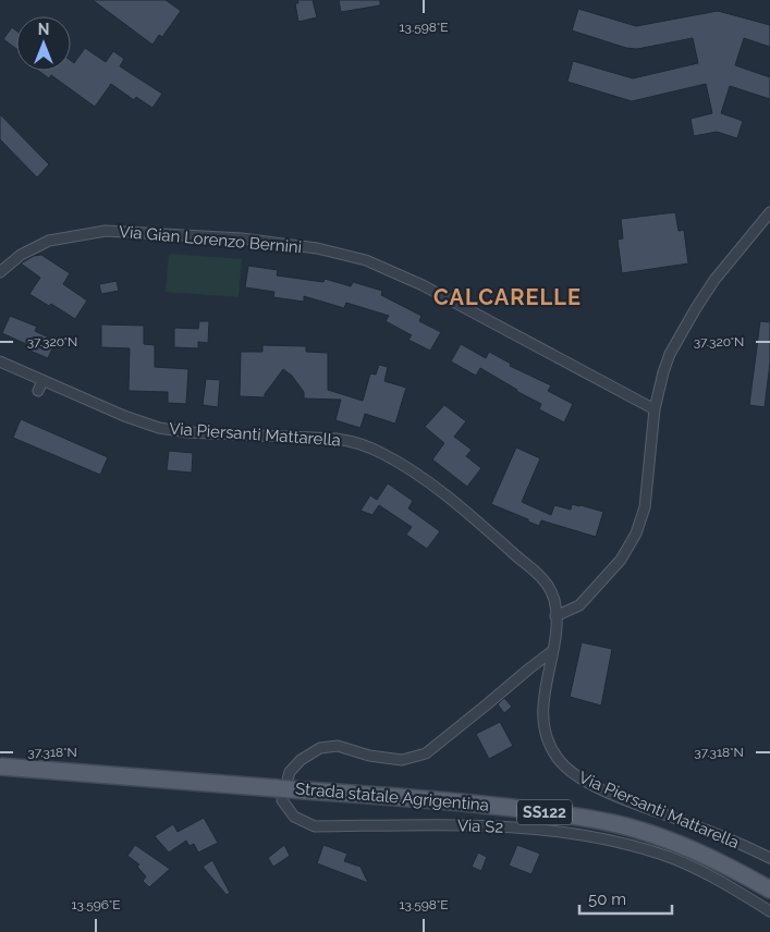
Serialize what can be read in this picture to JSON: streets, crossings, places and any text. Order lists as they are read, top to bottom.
{
  "streets": {
    "main road": ["Strada statale Agrigentina", "SS122"],
    "street": ["Via Gian Lorenzo Bernini", "Via Piersanti Mattarella", "Via S2"]
  },
  "crossings": [
    ["Via Piersanti Mattarella", "Via S2"]
  ],
  "districts": ["CALCARELLE"],
  "scale_bar": "50 m",
  "north": "top",
  "coordinates": [
    "13.598°E",
    "37.320°N",
    "37.318°N",
    "13.596°E"
  ]
}
